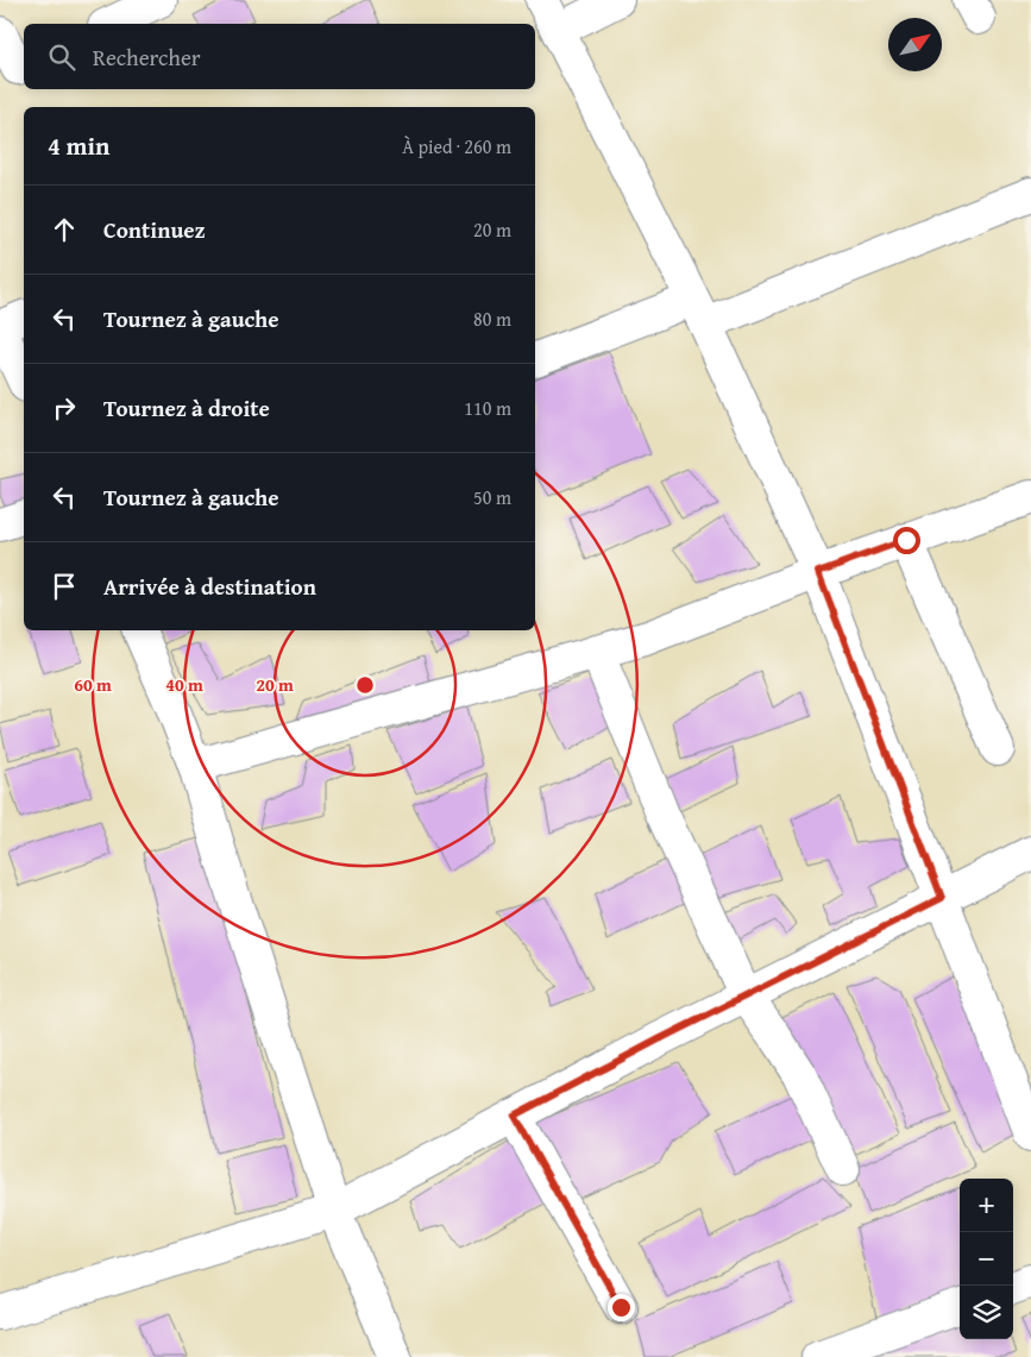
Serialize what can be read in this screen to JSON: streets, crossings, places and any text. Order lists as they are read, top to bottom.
{
  "north": "top right",
  "page": {
    "search": "Rechercher",
    "heading": ["4 min", "À pied · 260 m"],
    "list": [
      ["Continuez", "20 m"],
      ["Tournez à gauche", "80 m"],
      ["Tournez à droite", "110 m"],
      ["Tournez à gauche", "50 m"],
      "Arrivée à destination"
    ],
    "map_buttons": ["+", "−"]
  },
  "rings": ["60 m", "40 m", "20 m"]
}
